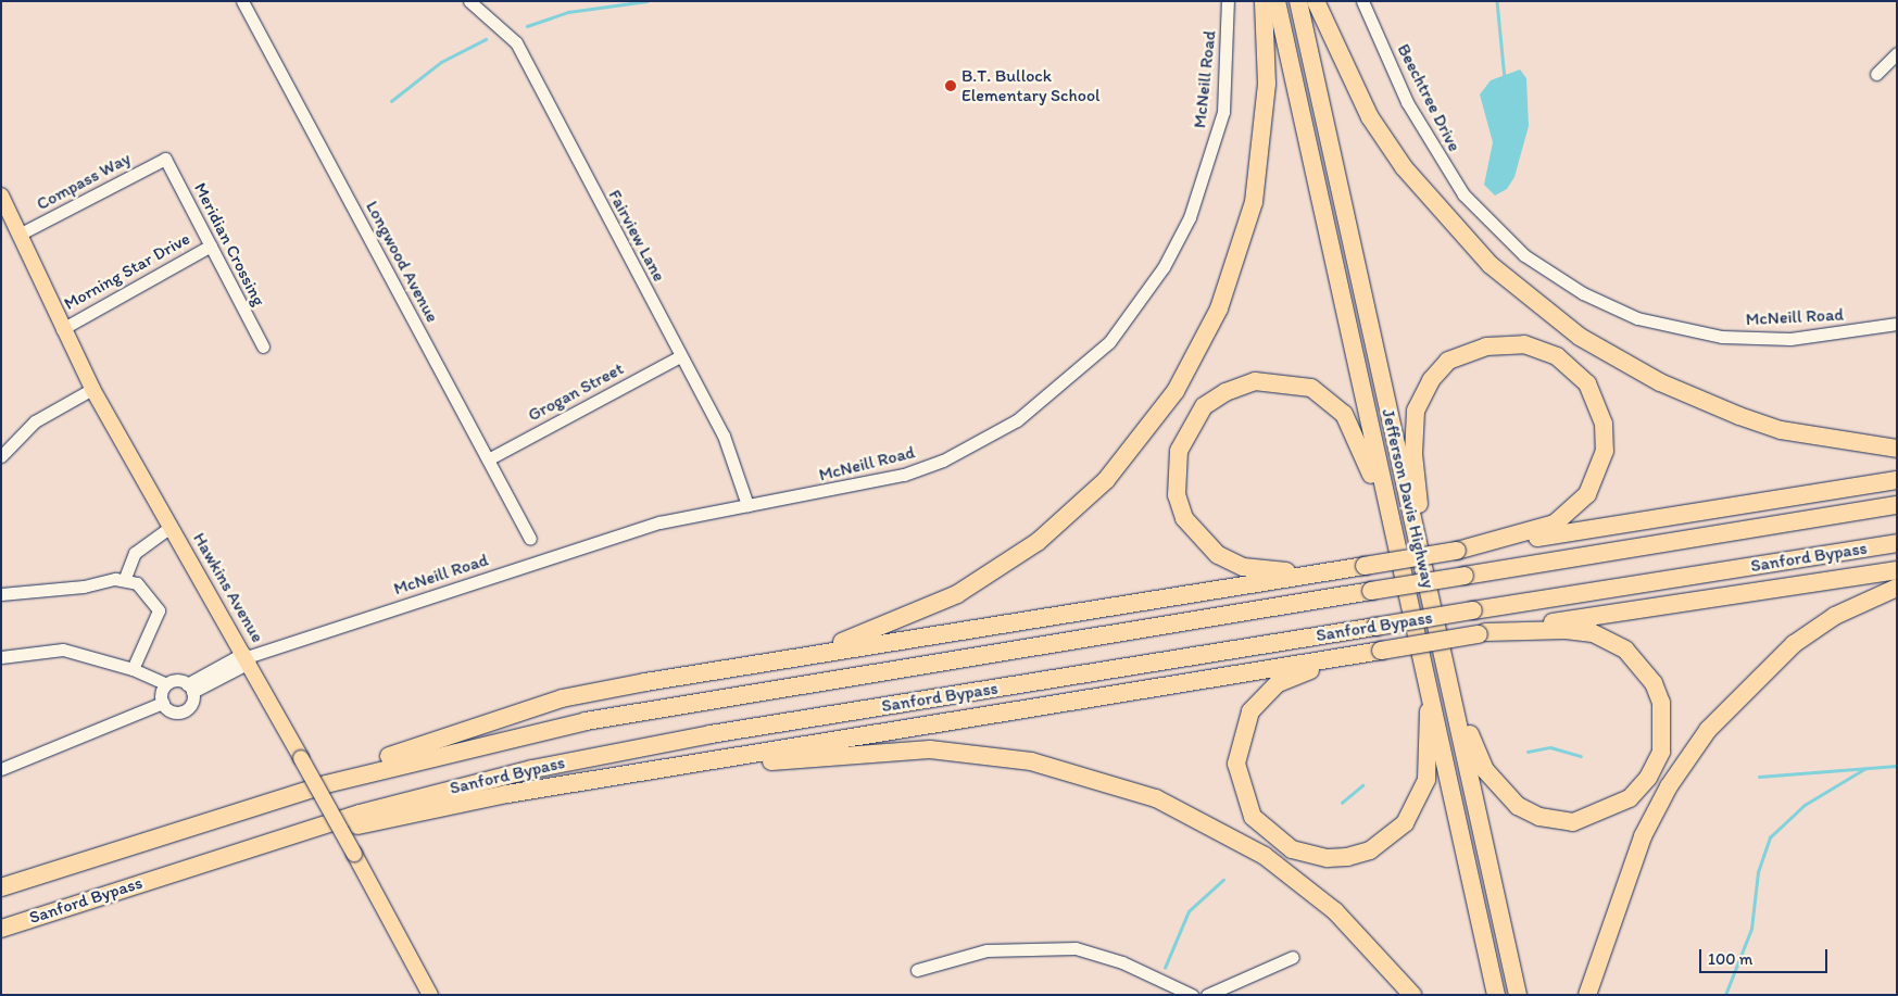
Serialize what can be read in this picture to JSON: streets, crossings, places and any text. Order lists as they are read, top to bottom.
{
  "streets": {
    "highway": ["Jefferson Davis Highway", "Sanford Bypass"],
    "main road": ["Hawkins Avenue"],
    "street": [
      "McNeill Road",
      "Beechtree Drive",
      "Compass Way",
      "Fairview Lane",
      "Meridian Crossing",
      "Longwood Avenue",
      "Morning Star Drive",
      "Grogan Street"
    ]
  },
  "crossings": [
    ["McNeill Road", "Beechtree Drive"],
    ["McNeill Road", "Fairview Lane"],
    ["McNeill Road", "Hawkins Avenue"],
    ["Compass Way", "Meridian Crossing"],
    ["Compass Way", "Hawkins Avenue"],
    ["Fairview Lane", "Grogan Street"],
    ["Meridian Crossing", "Morning Star Drive"],
    ["Longwood Avenue", "Grogan Street"],
    ["Morning Star Drive", "Hawkins Avenue"]
  ],
  "places": ["B.T. Bullock Elementary School"],
  "scale_bar": "100 m"
}
